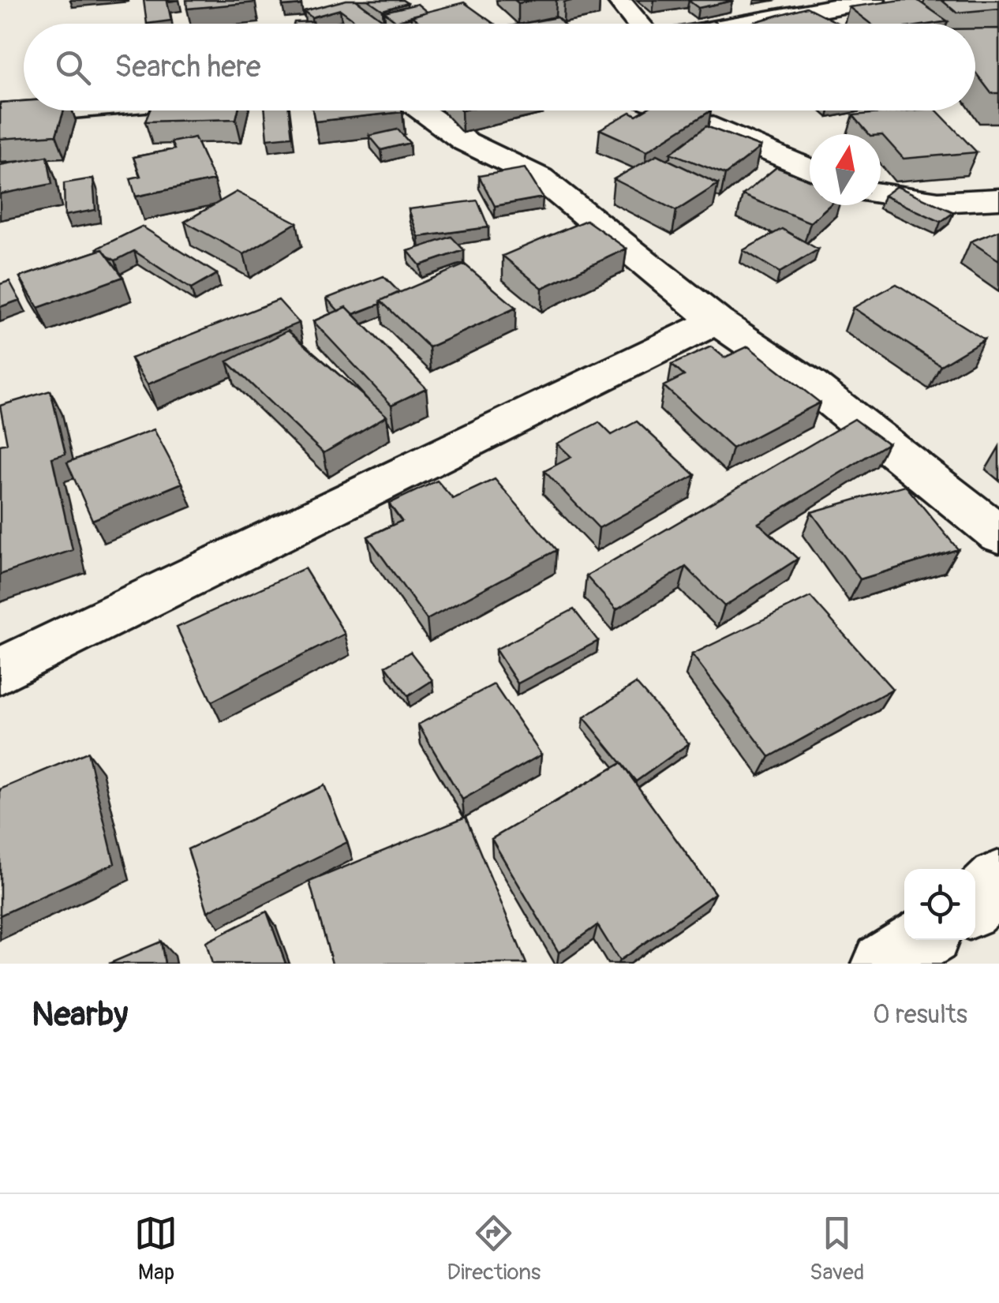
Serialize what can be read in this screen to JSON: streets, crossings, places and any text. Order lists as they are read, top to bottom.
{
  "north": "top",
  "page": {
    "search": "Search here",
    "heading": ["Nearby", "0 results"],
    "nav": ["Map", "Directions", "Saved"]
  }
}
